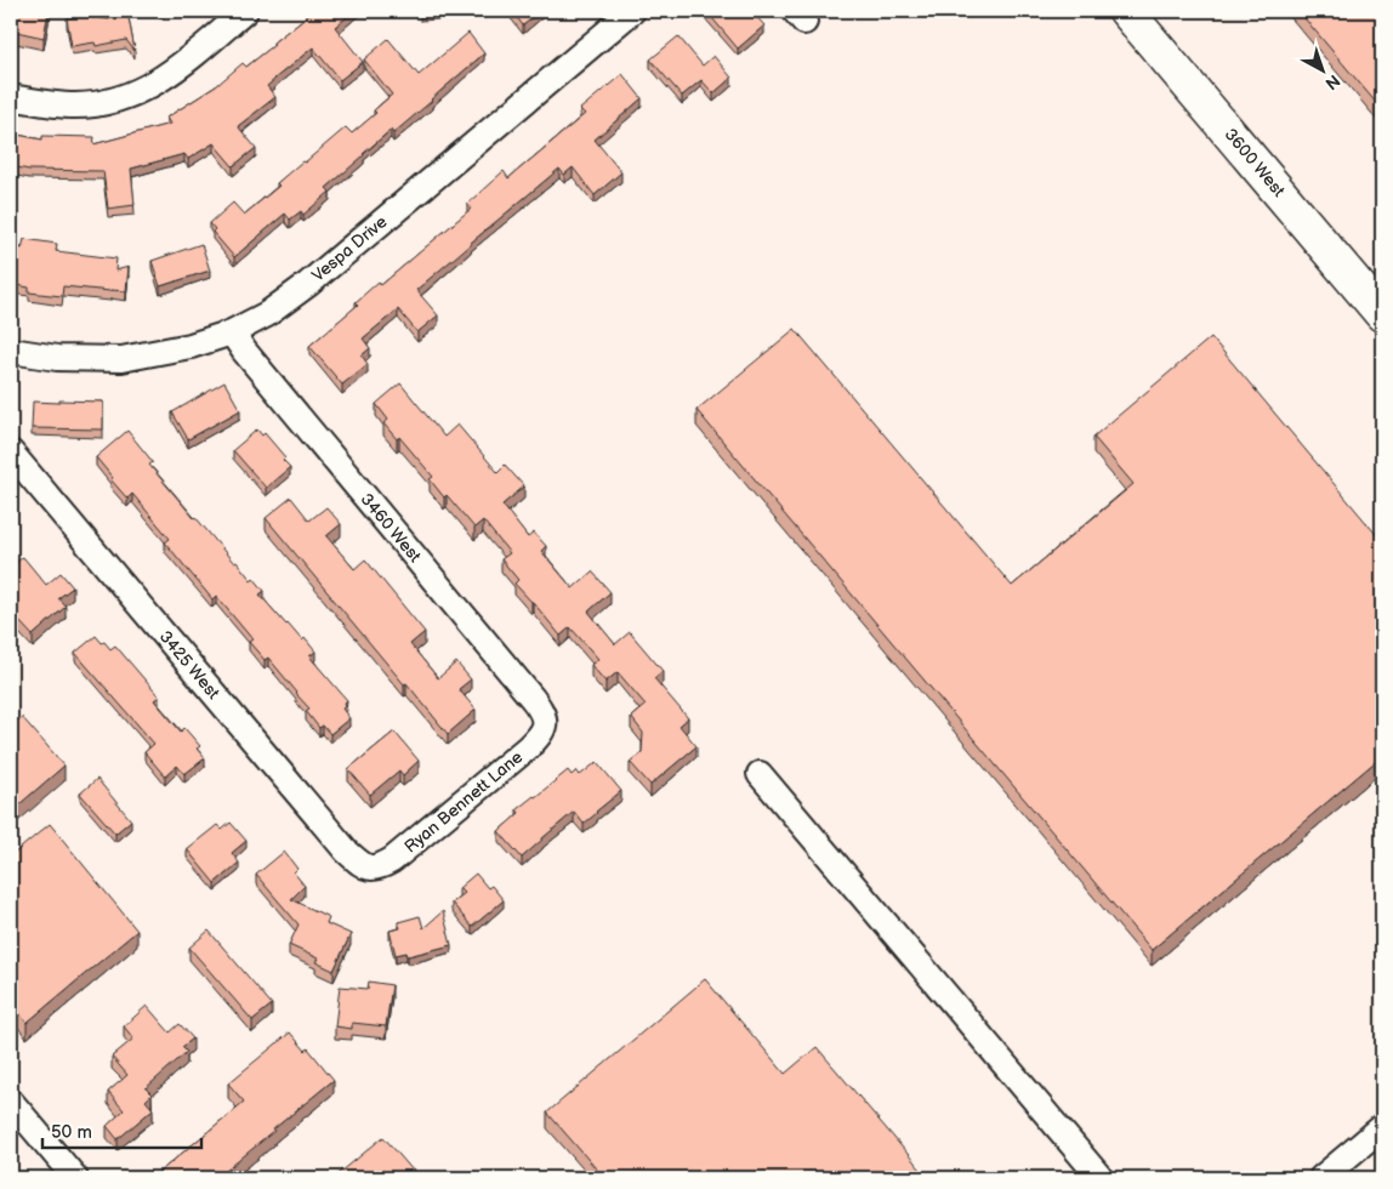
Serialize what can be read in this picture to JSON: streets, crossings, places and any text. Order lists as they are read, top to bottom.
{
  "streets": {
    "street": [
      "3600 West",
      "Vespa Drive",
      "3460 West",
      "3425 West",
      "Ryan Bennett Lane"
    ]
  },
  "crossings": [
    ["Vespa Drive", "3460 West"],
    ["3460 West", "Ryan Bennett Lane"],
    ["3425 West", "Ryan Bennett Lane"]
  ],
  "scale_bar": "50 m",
  "north": "bottom right"
}
